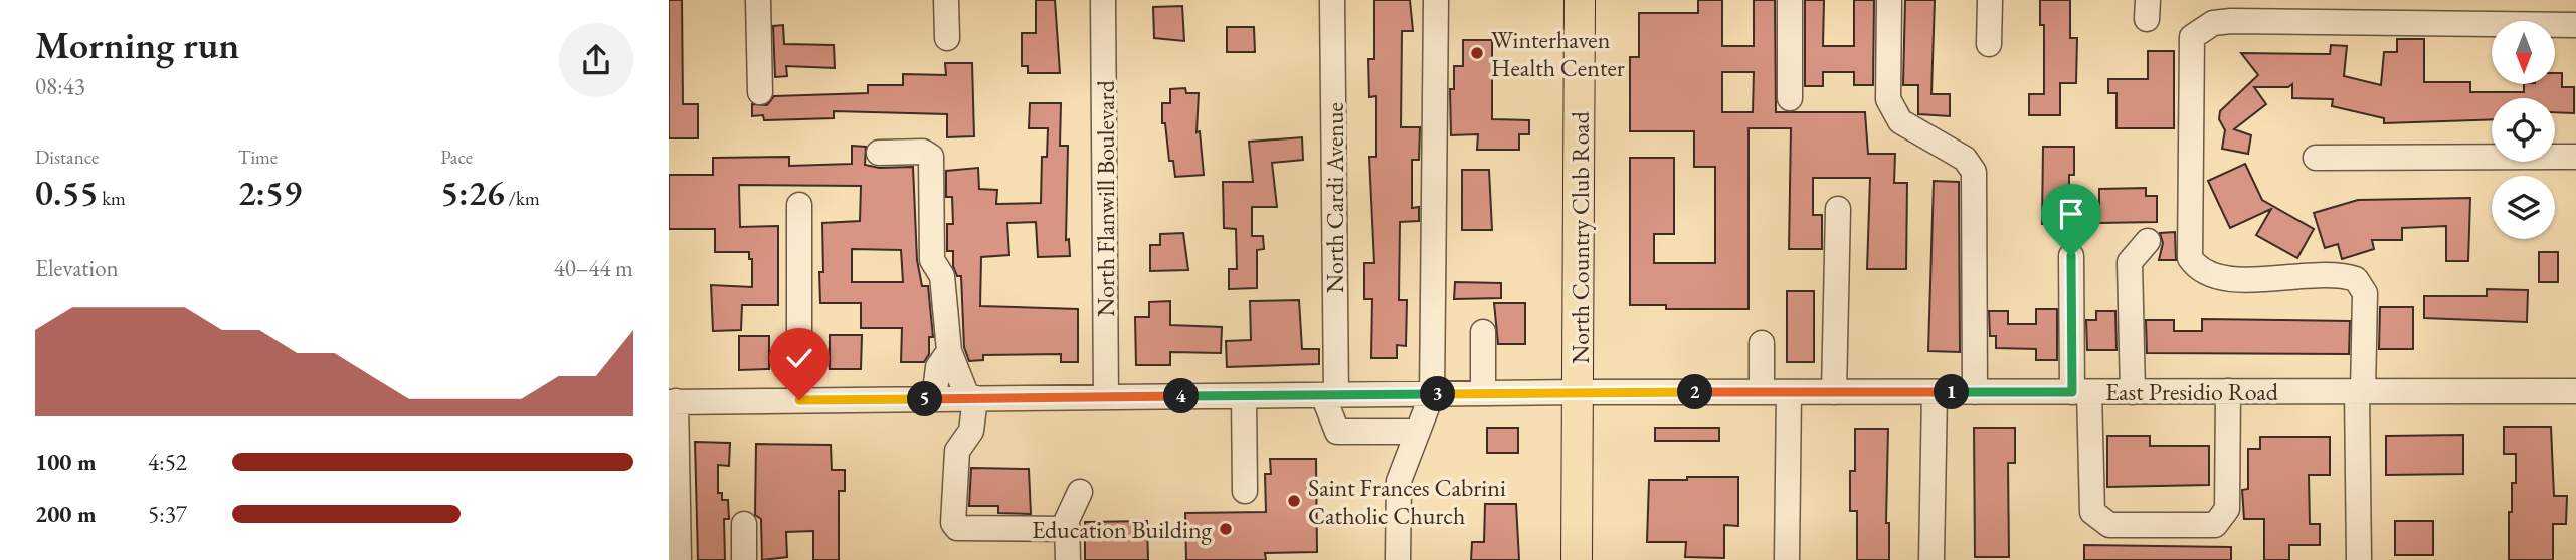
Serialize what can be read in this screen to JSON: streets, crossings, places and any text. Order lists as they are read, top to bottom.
{
  "streets": {
    "main road": ["North Country Club Road"],
    "street": ["North Cardi Avenue", "North Flanwill Boulevard", "East Presidio Road"]
  },
  "crossings": [
    ["North Cardi Avenue", "East Presidio Road"],
    ["North Flanwill Boulevard", "East Presidio Road"],
    ["North Country Club Road", "East Presidio Road"]
  ],
  "places": ["Winterhaven Health Center", "Saint Frances Cabrini Catholic Church", "Education Building"],
  "north": "bottom",
  "page": {
    "heading": ["Morning run", "08:43"],
    "stats": [
      ["Distance", "0.55 km"],
      ["Time", "2:59"],
      ["Pace", "5:26 /km"]
    ],
    "chart": ["Elevation", "40–44 m"],
    "pins": [
      "1",
      "2",
      "3",
      "4",
      "5"
    ],
    "list": [
      {
        "name": "100 m",
        "note": "4:52"
      },
      {
        "name": "200 m",
        "note": "5:37"
      }
    ]
  }
}
